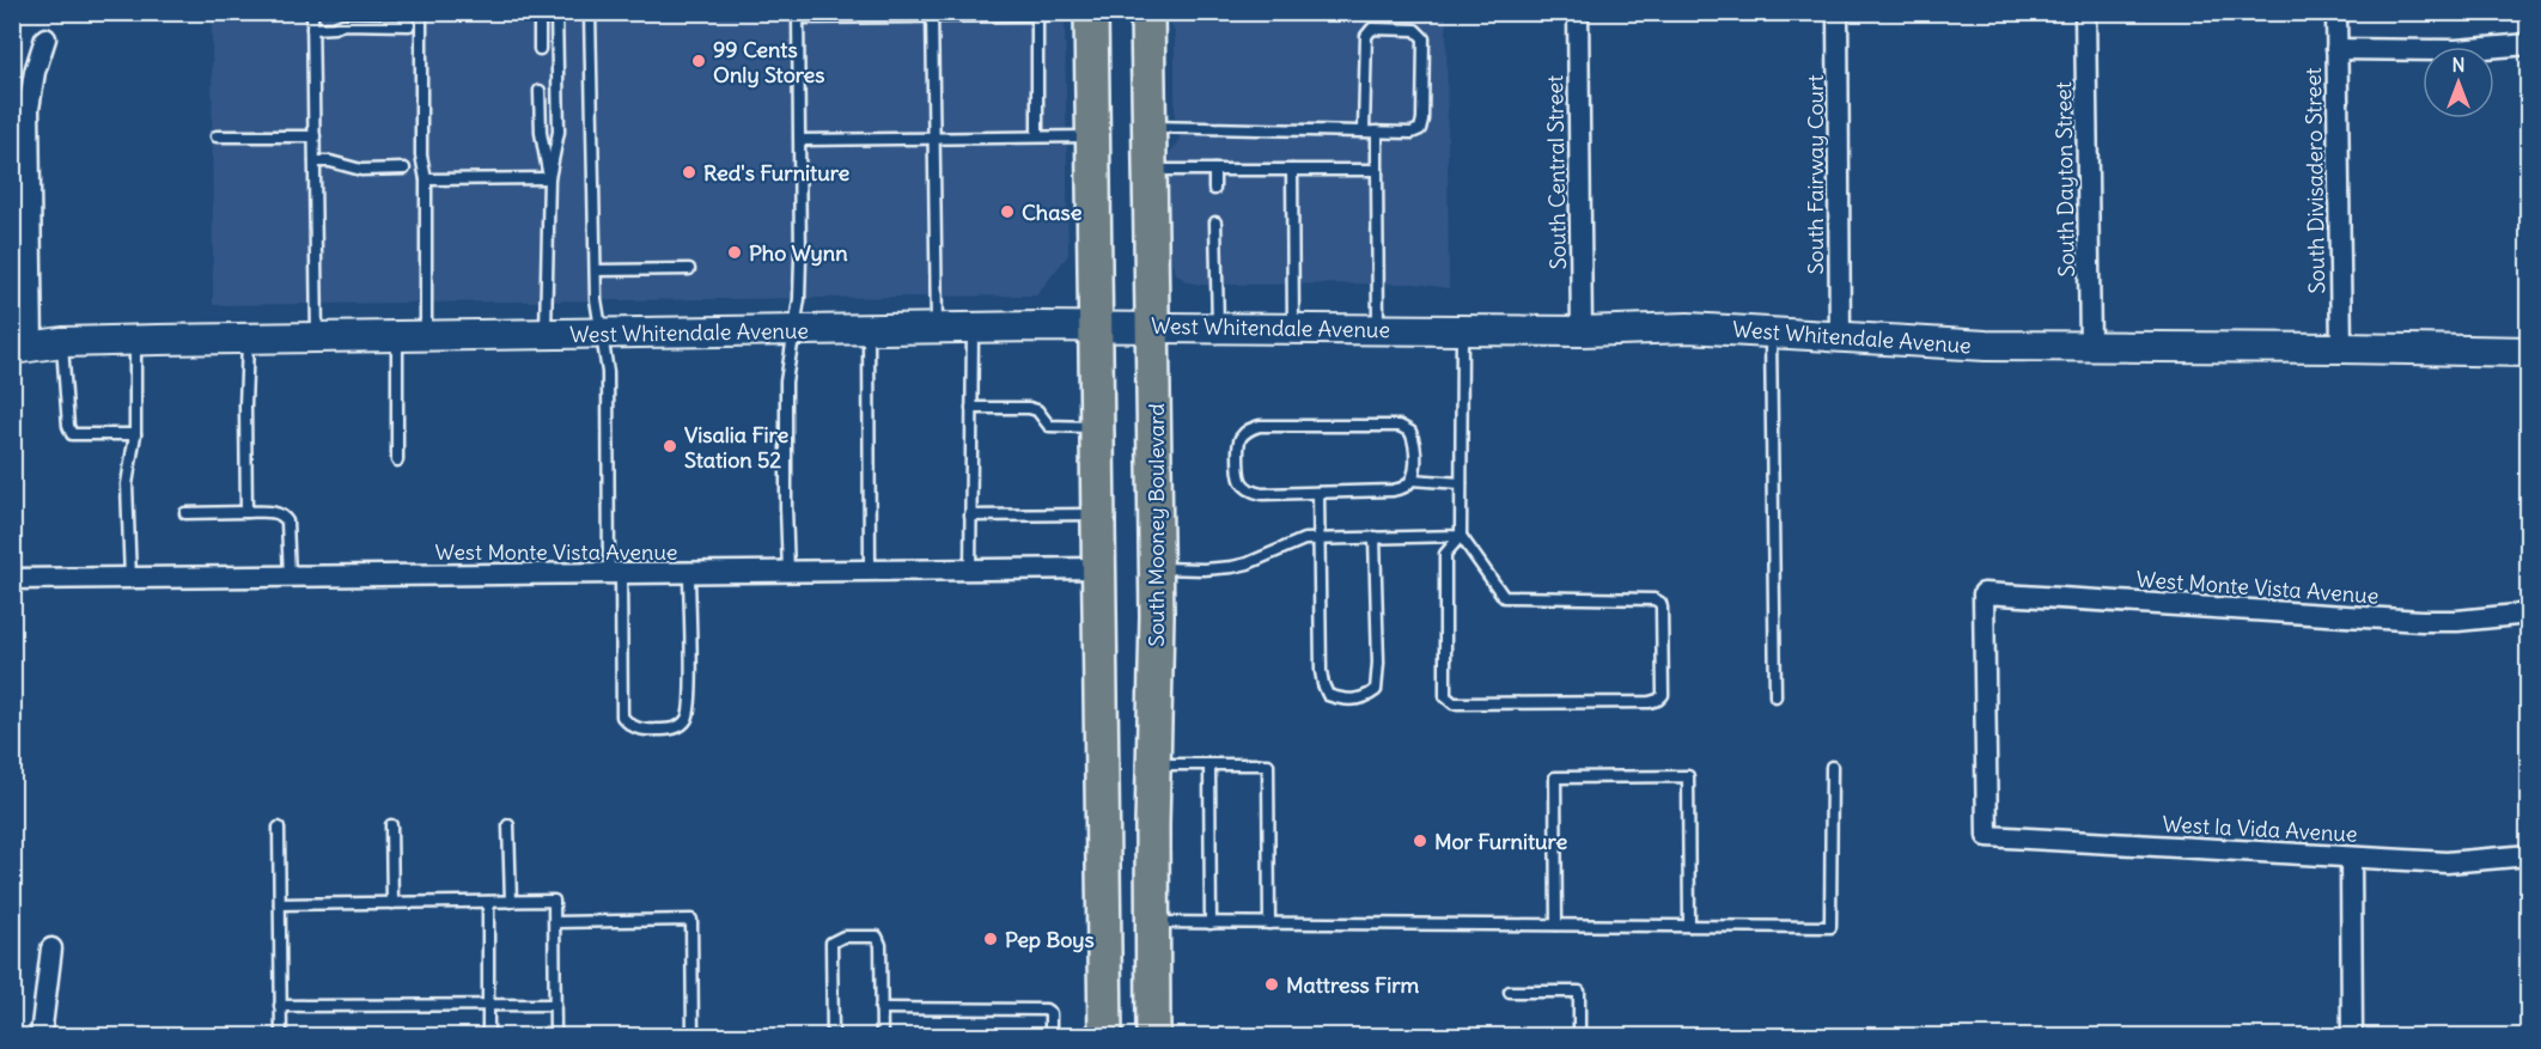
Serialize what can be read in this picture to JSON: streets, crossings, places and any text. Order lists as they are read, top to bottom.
{
  "streets": {
    "main road": ["South Mooney Boulevard"],
    "street": [
      "South Central Street",
      "South Fairway Court",
      "South Dayton Street",
      "South Divisadero Street",
      "West Whitendale Avenue",
      "West Monte Vista Avenue",
      "West la Vida Avenue"
    ]
  },
  "crossings": [
    ["South Central Street", "West Whitendale Avenue"],
    ["South Fairway Court", "West Whitendale Avenue"],
    ["South Dayton Street", "West Whitendale Avenue"],
    ["South Divisadero Street", "West Whitendale Avenue"],
    ["West Whitendale Avenue", "South Mooney Boulevard"],
    ["West Monte Vista Avenue", "West la Vida Avenue"]
  ],
  "places": [
    "99 Cents Only Stores",
    "Red's Furniture",
    "Chase",
    "Pho Wynn",
    "Visalia Fire Station 52",
    "Mor Furniture",
    "Pep Boys",
    "Mattress Firm"
  ],
  "north": "top"
}
